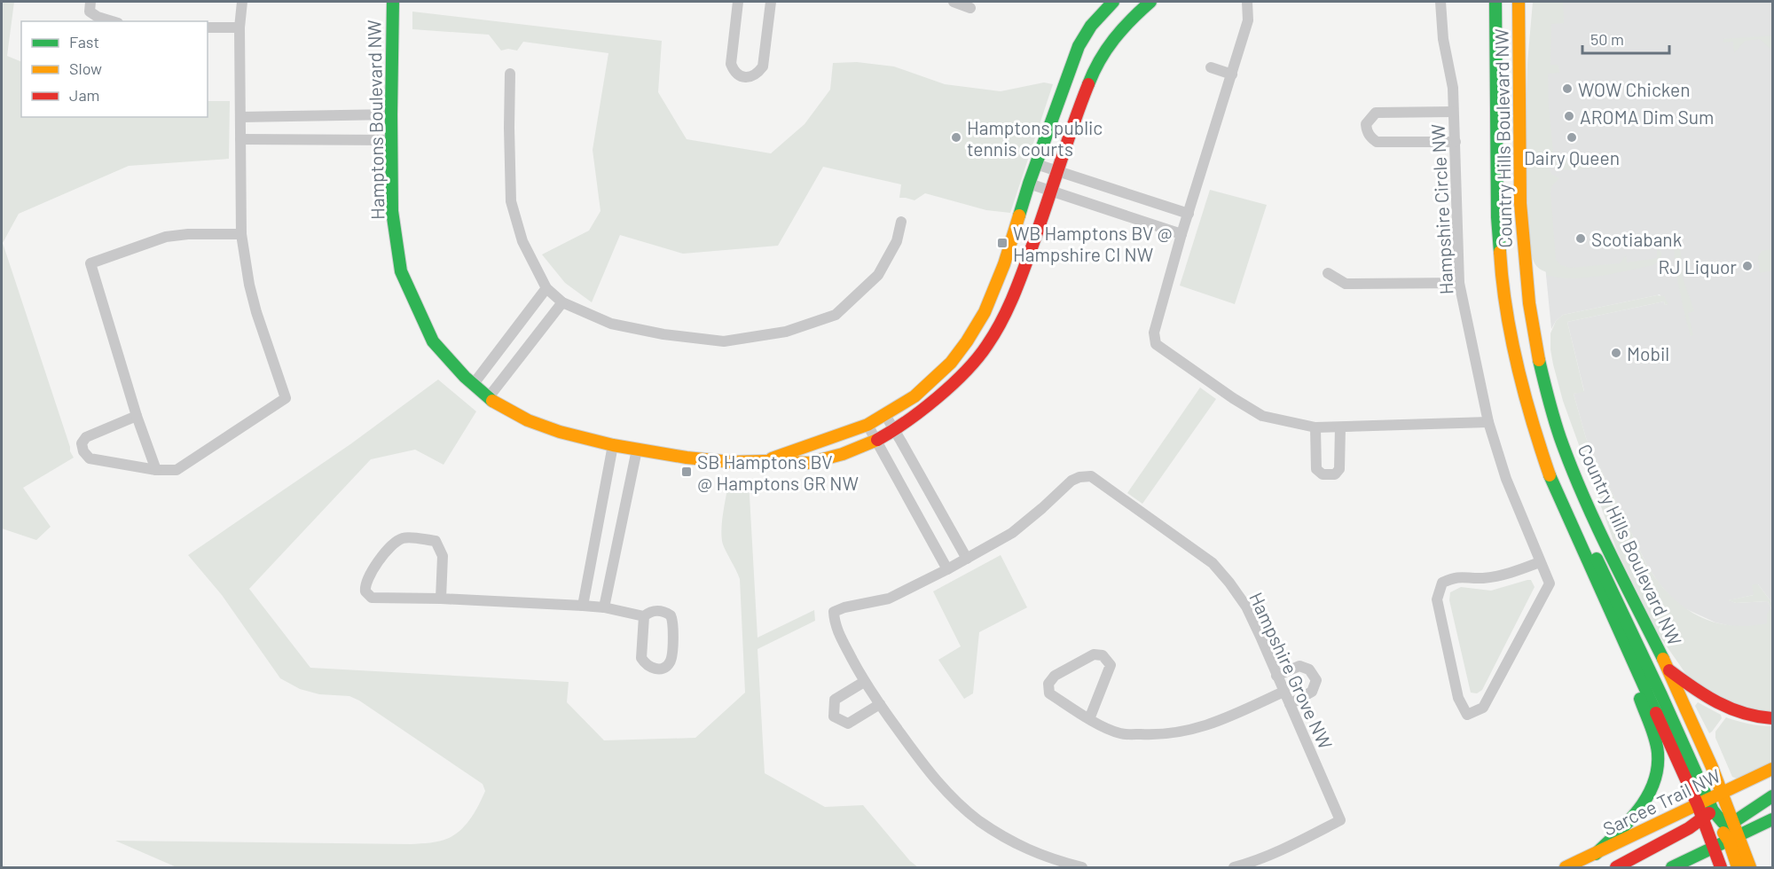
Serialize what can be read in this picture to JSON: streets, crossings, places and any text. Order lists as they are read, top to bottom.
{
  "streets": {
    "main road": ["Hamptons Boulevard NW", "Country Hills Boulevard NW", "Sarcee Trail NW"],
    "street": ["Hampshire Circle NW", "Hampshire Grove NW"]
  },
  "crossings": [
    ["Country Hills Boulevard NW", "Sarcee Trail NW"]
  ],
  "places": {
    "other": [
      "WOW Chicken",
      "AROMA Dim Sum",
      "Hamptons public tennis courts",
      "Dairy Queen",
      "Scotiabank",
      "RJ Liquor",
      "Mobil"
    ],
    "transit": ["WB Hamptons BV @ Hampshire CI NW", "SB Hamptons BV @ Hamptons GR NW"]
  },
  "legend": ["Fast", "Slow", "Jam"],
  "scale_bar": "50 m"
}
